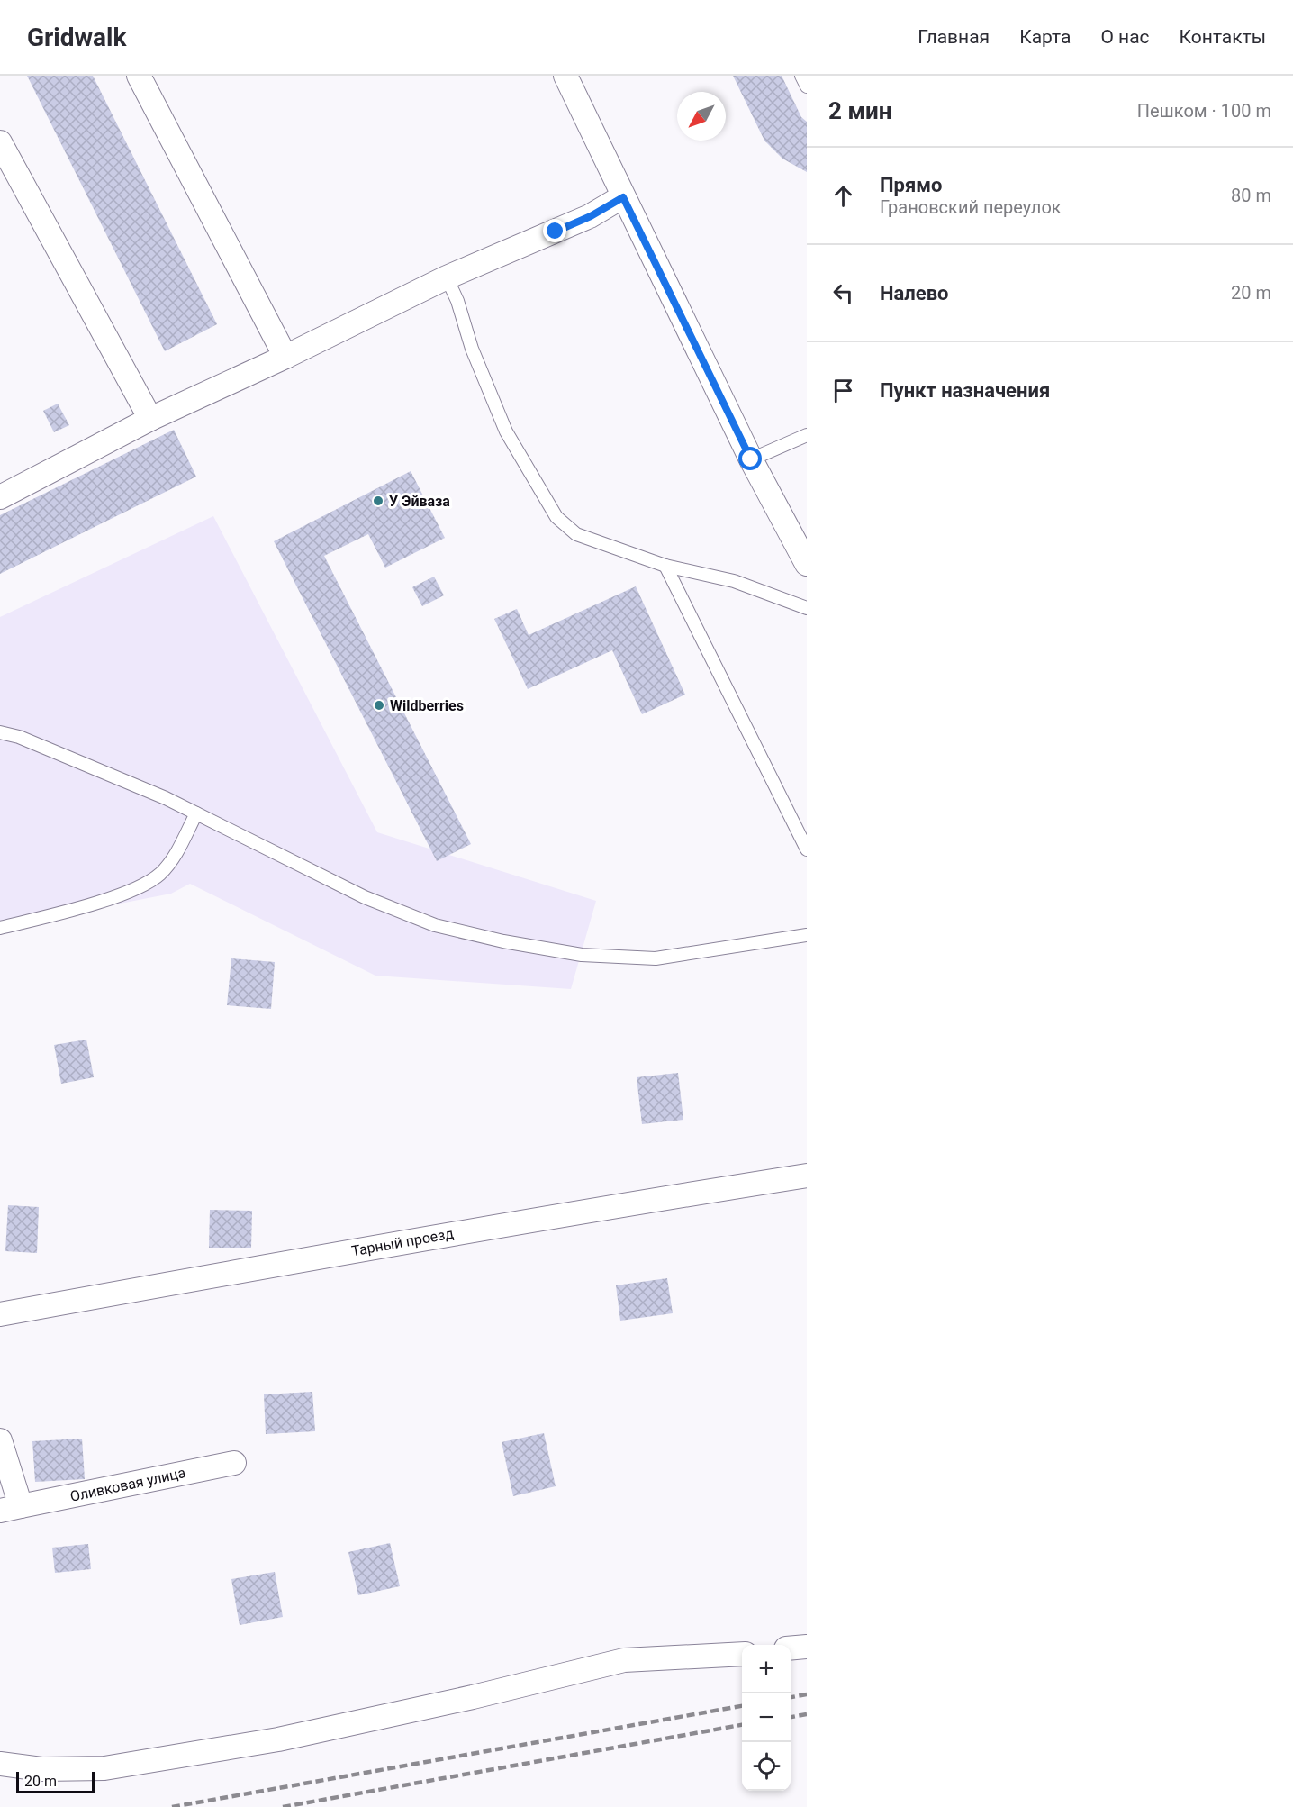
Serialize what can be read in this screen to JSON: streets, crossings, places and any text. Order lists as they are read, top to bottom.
{
  "streets": {
    "street": ["Тарный проезд", "Оливковая улица"]
  },
  "places": ["У Эйваза", "Wildberries"],
  "scale_bar": "20 m",
  "north": "bottom left",
  "page": {
    "header": "Gridwalk",
    "nav": [
      "Главная",
      "Карта",
      "О нас",
      "Контакты"
    ],
    "heading": ["2 мин", "Пешком · 100 m"],
    "list": [
      ["Прямо", "Грановский переулок", "80 m"],
      ["Налево", "20 m"],
      "Пункт назначения"
    ],
    "map_buttons": ["+", "−"],
    "scale": "20 m"
  }
}
